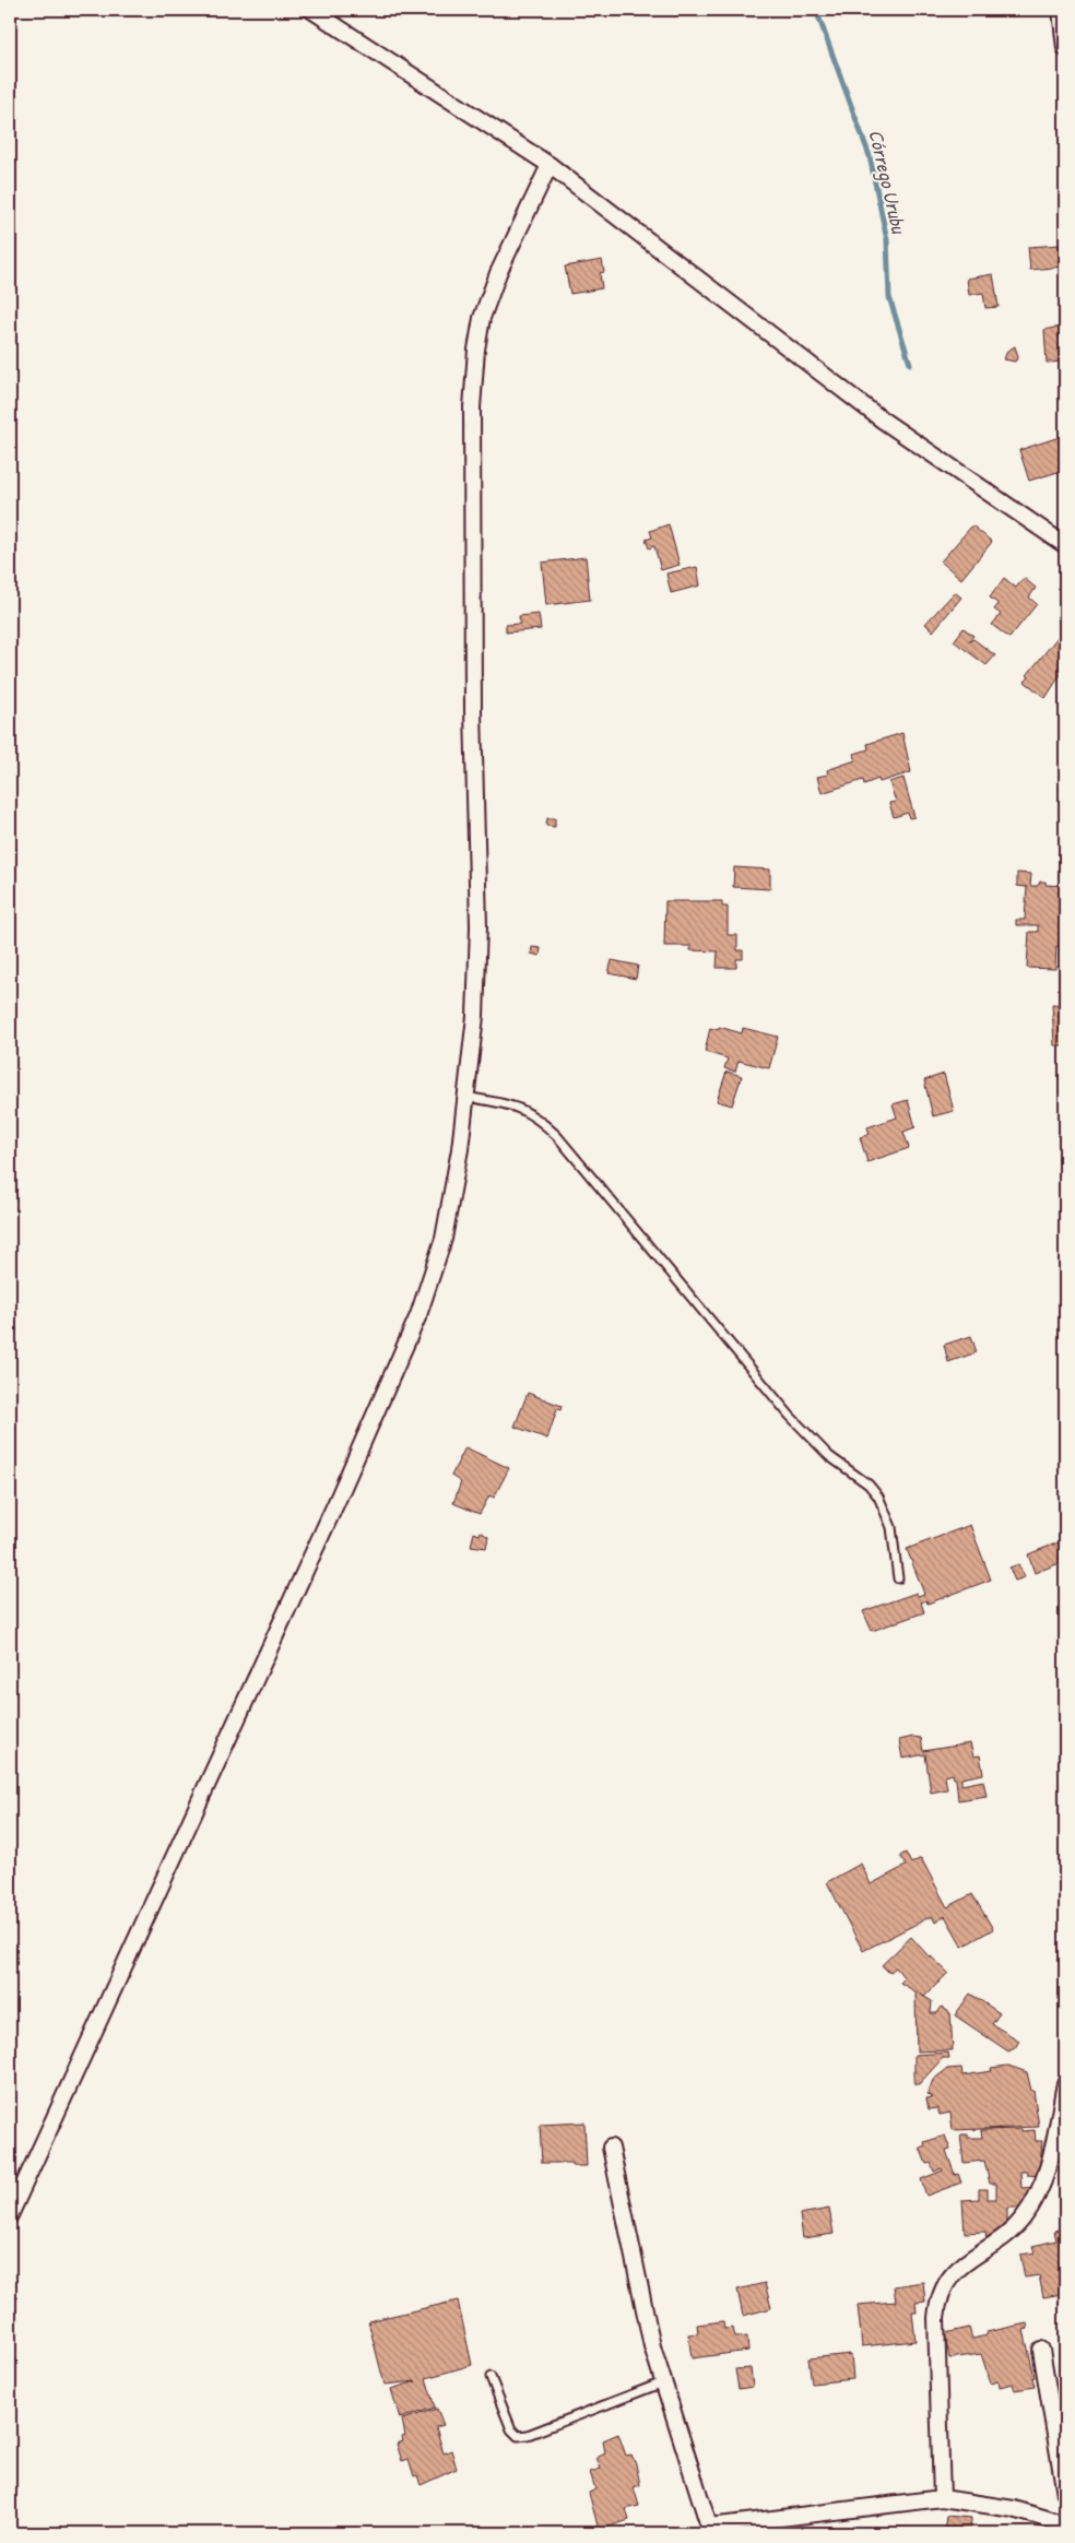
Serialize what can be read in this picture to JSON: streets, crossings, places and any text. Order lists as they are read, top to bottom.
{
  "water": ["Córrego Urubu"]
}
